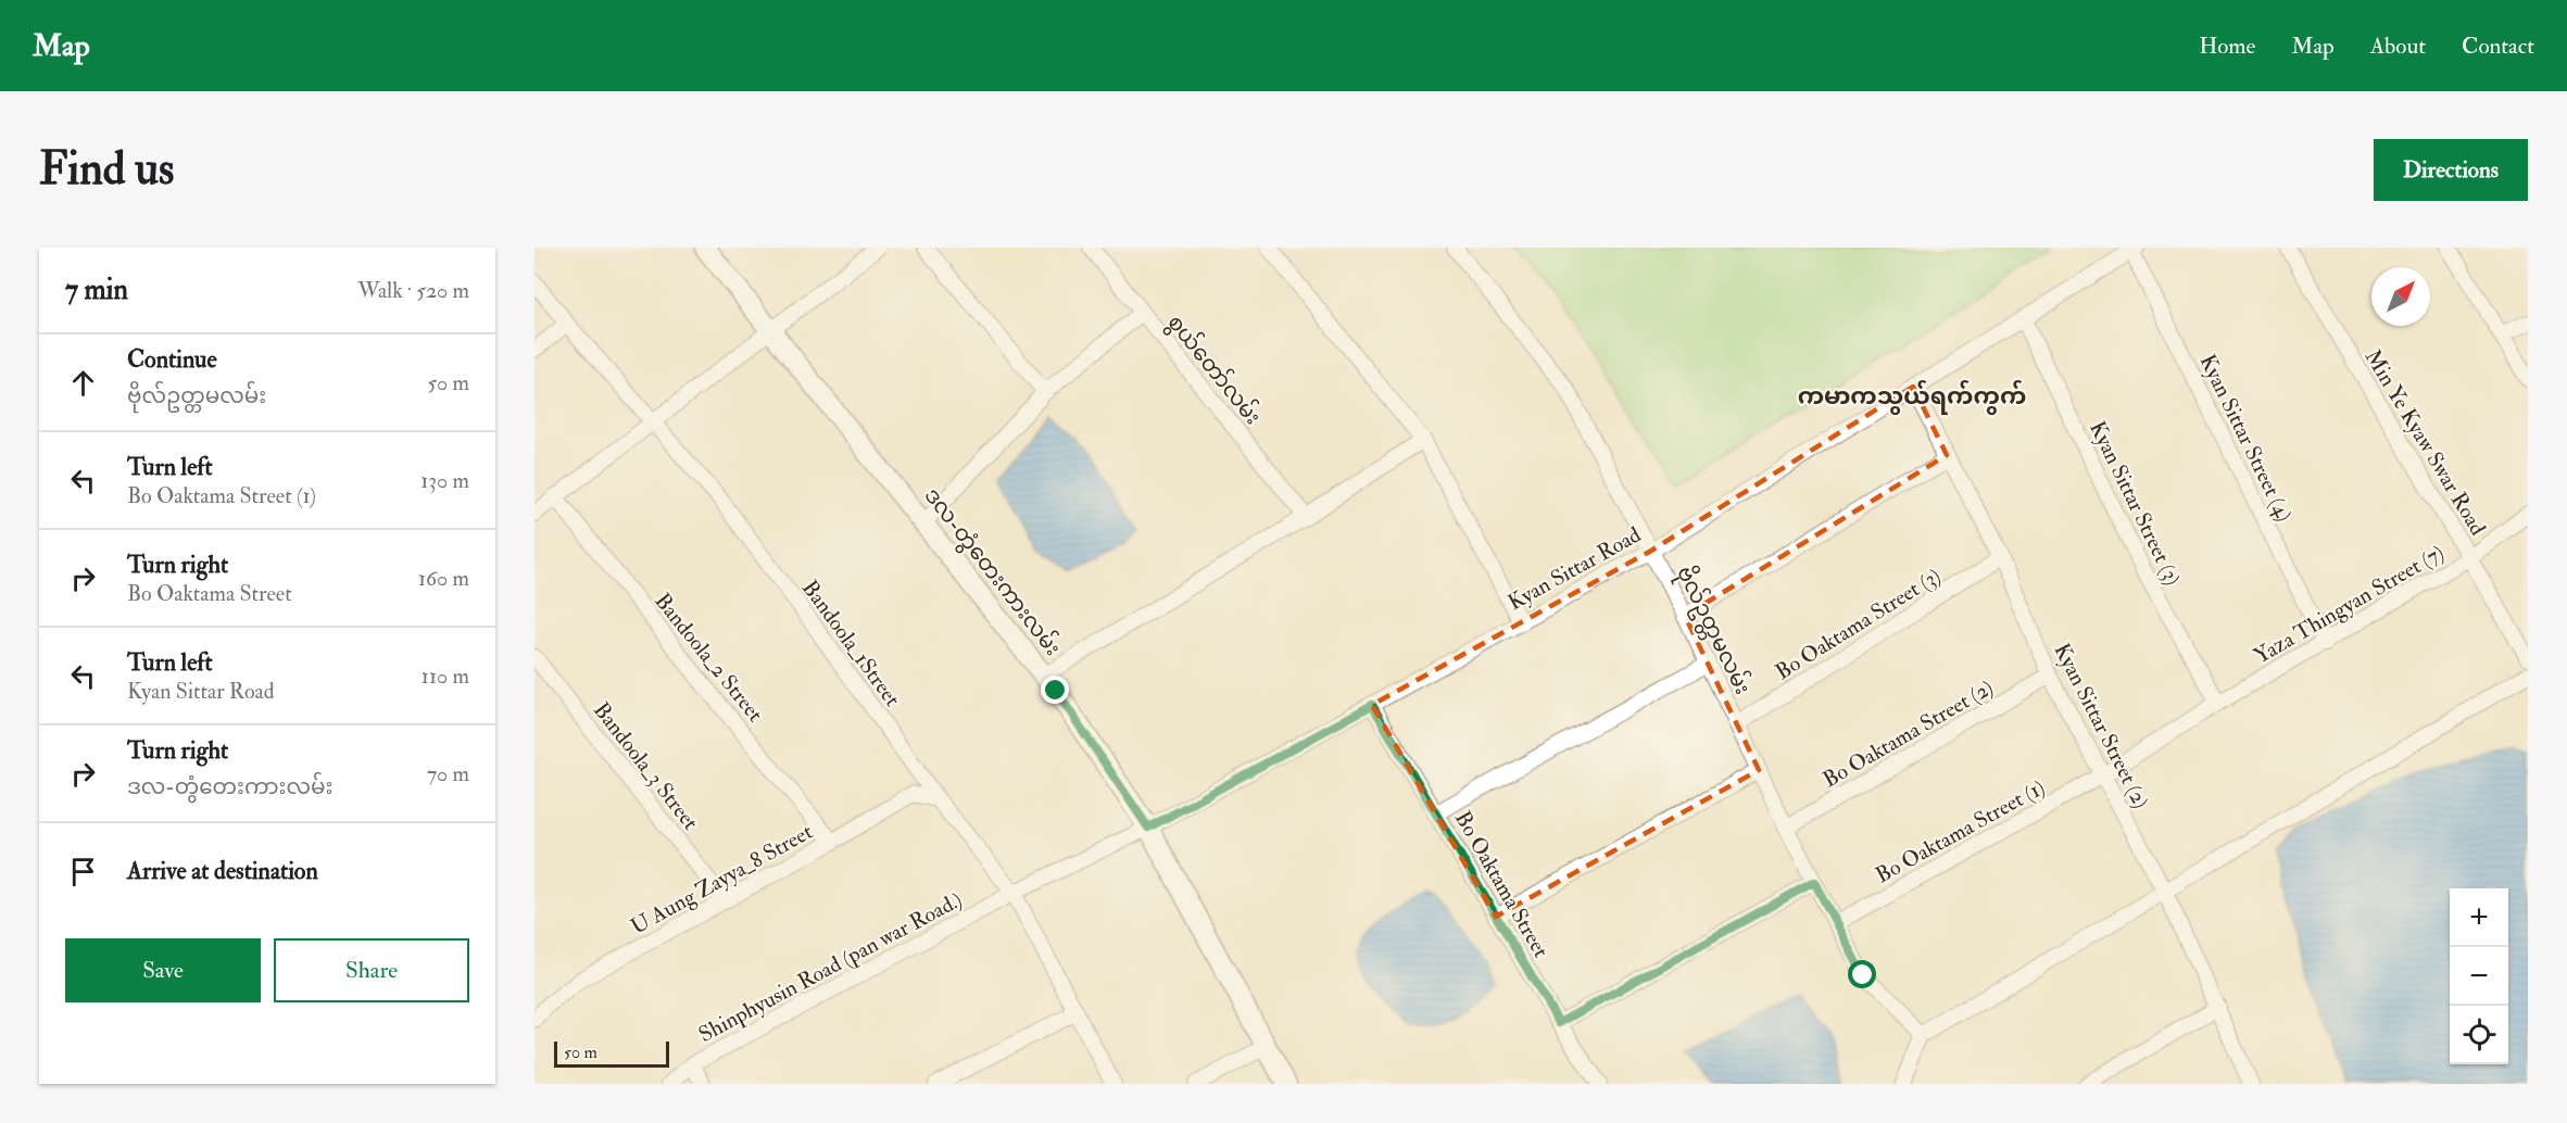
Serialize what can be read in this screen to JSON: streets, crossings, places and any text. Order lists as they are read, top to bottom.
{
  "streets": {
    "main road": ["ဒလ-တွံတေးကားလမ်း"],
    "street": [
      "စွယ်တော်လမ်း",
      "Kyan Sittar Street (4)",
      "Min Ye Kyaw Swar Road",
      "Kyan Sittar Street (3)",
      "Kyan Sittar Road",
      "Yaza Thingyan Street (7)",
      "Bo Oaktama Street (3)",
      "ဗိုလ်ဥတ္တမလမ်း",
      "Bandoola_1Street",
      "Bandoola_2 Street",
      "Kyan Sittar Street (2)",
      "Bo Oaktama Street (2)",
      "Bandoola_3 Street",
      "Bo Oaktama Street (1)",
      "U Aung Zayya_8 Street",
      "Bo Oaktama Street",
      "Shinphyusin Road (pan war Road.)"
    ]
  },
  "crossings": [
    ["Kyan Sittar Street (4)", "Kyan Sittar Road"],
    ["Kyan Sittar Street (4)", "Yaza Thingyan Street (7)"],
    ["Min Ye Kyaw Swar Road", "Yaza Thingyan Street (7)"],
    ["Kyan Sittar Street (3)", "Kyan Sittar Road"],
    ["Kyan Sittar Street (3)", "Yaza Thingyan Street (7)"],
    ["Kyan Sittar Road", "ဒလ-တွံတေးကားလမ်း"],
    ["Kyan Sittar Road", "ဗိုလ်ဥတ္တမလမ်း"],
    ["Kyan Sittar Road", "Bandoola_1Street"],
    ["Kyan Sittar Road", "Kyan Sittar Street (2)"],
    ["Kyan Sittar Road", "Bo Oaktama Street"],
    ["Kyan Sittar Road", "Shinphyusin Road (pan war Road.)"],
    ["Yaza Thingyan Street (7)", "Kyan Sittar Street (2)"],
    ["Yaza Thingyan Street (7)", "Bo Oaktama Street (1)"],
    ["Bo Oaktama Street (3)", "ဗိုလ်ဥတ္တမလမ်း"],
    ["Bo Oaktama Street (3)", "Kyan Sittar Street (2)"],
    ["ဗိုလ်ဥတ္တမလမ်း", "Bo Oaktama Street (2)"],
    ["ဗိုလ်ဥတ္တမလမ်း", "Bo Oaktama Street (1)"],
    ["Bandoola_1Street", "U Aung Zayya_8 Street"],
    ["Bandoola_1Street", "Shinphyusin Road (pan war Road.)"],
    ["Bandoola_2 Street", "U Aung Zayya_8 Street"],
    ["Kyan Sittar Street (2)", "Bo Oaktama Street (2)"],
    ["Kyan Sittar Street (2)", "Bo Oaktama Street (1)"],
    ["Bandoola_3 Street", "U Aung Zayya_8 Street"]
  ],
  "districts": ["ကမာကသွယ်ရက်ကွက်"],
  "scale_bar": "50 m",
  "north": "top right",
  "page": {
    "header": "Map",
    "nav": [
      "Home",
      "Map",
      "About",
      "Contact"
    ],
    "buttons": [
      "Directions",
      ["Save", "Share"]
    ],
    "title": "Find us",
    "heading": ["7 min", "Walk · 520 m"],
    "list": [
      ["Continue", "ဗိုလ်ဥတ္တမလမ်း", "50 m"],
      ["Turn left", "Bo Oaktama Street (1)", "130 m"],
      ["Turn right", "Bo Oaktama Street", "160 m"],
      ["Turn left", "Kyan Sittar Road", "110 m"],
      ["Turn right", "ဒလ-တွံတေးကားလမ်း", "70 m"],
      "Arrive at destination"
    ],
    "map_buttons": ["+", "−"],
    "scale": "50 m"
  }
}
